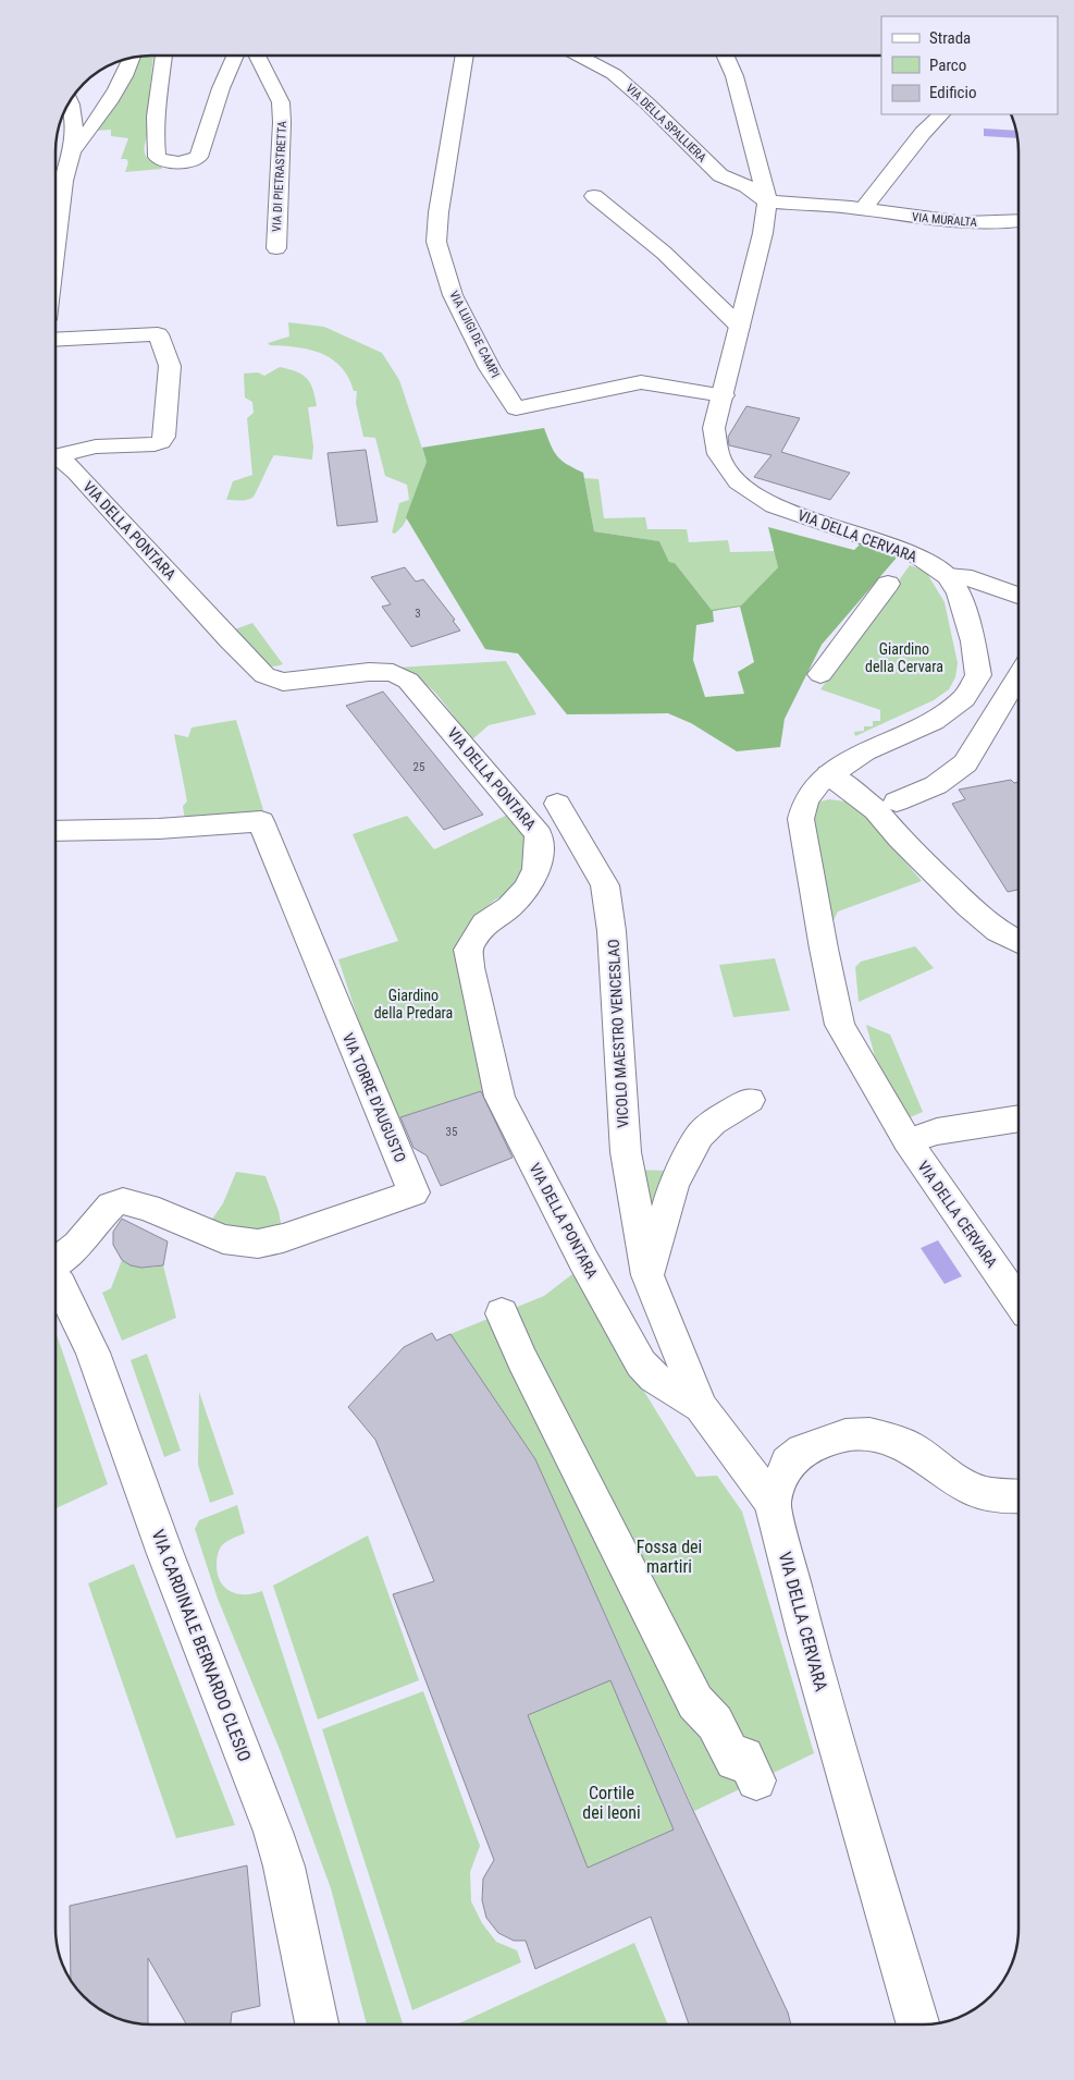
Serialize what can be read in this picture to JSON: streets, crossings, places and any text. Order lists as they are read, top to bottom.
{
  "streets": {
    "street": [
      "VIA DELLA SPALLIERA",
      "VIA DI PIETRASTRETTA",
      "VIA MURALTA",
      "VIA LUIGI DE CAMPI",
      "VIA DELLA PONTARA",
      "VIA DELLA CERVARA",
      "VICOLO MAESTRO VENCESLAO",
      "VIA TORRE D'AUGUSTO",
      "VIA CARDINALE BERNARDO CLESIO"
    ]
  },
  "crossings": [
    ["VIA DELLA SPALLIERA", "VIA MURALTA"],
    ["VIA DELLA SPALLIERA", "VIA DELLA CERVARA"],
    ["VIA MURALTA", "VIA DELLA CERVARA"],
    ["VIA LUIGI DE CAMPI", "VIA DELLA CERVARA"],
    ["VIA DELLA PONTARA", "VICOLO MAESTRO VENCESLAO"]
  ],
  "parks": [
    "Giardino della Cervara",
    "Giardino della Predara",
    "Fossa dei martiri",
    "Cortile dei leoni"
  ],
  "house_numbers": ["3", "25", "35"],
  "legend": ["Strada", "Parco", "Edificio"]
}
